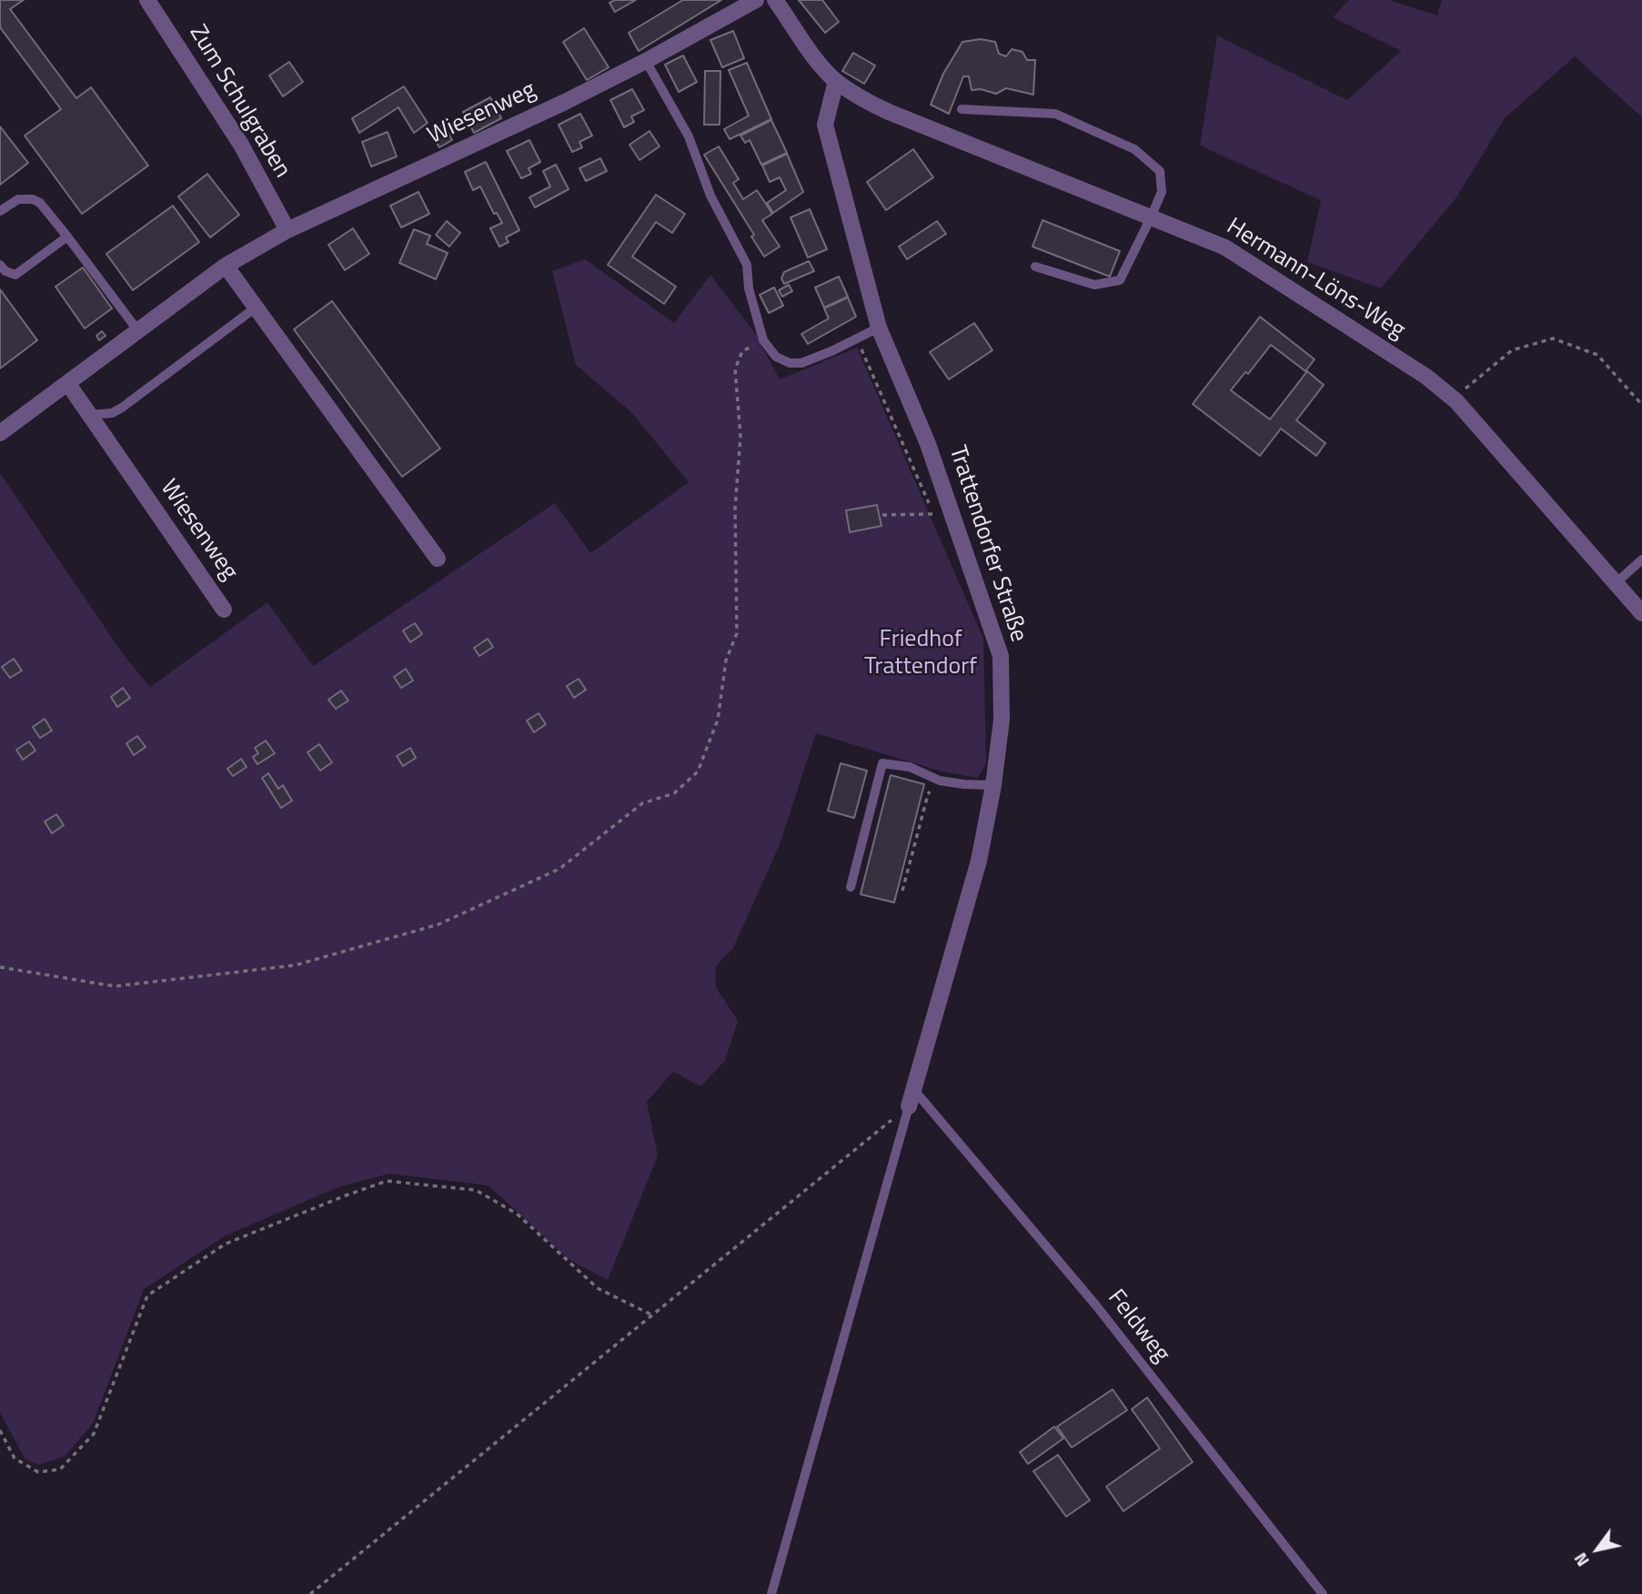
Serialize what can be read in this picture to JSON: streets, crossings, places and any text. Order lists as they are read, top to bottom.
{
  "streets": {
    "street": [
      "Zum Schulgraben",
      "Wiesenweg",
      "Hermann-Löns-Weg",
      "Trattendorfer Straße"
    ],
    "lane": ["Feldweg"]
  },
  "crossings": [
    ["Zum Schulgraben", "Wiesenweg"],
    ["Hermann-Löns-Weg", "Trattendorfer Straße"],
    ["Trattendorfer Straße", "Feldweg"]
  ],
  "parks": ["Friedhof Trattendorf"],
  "north": "bottom left"
}
